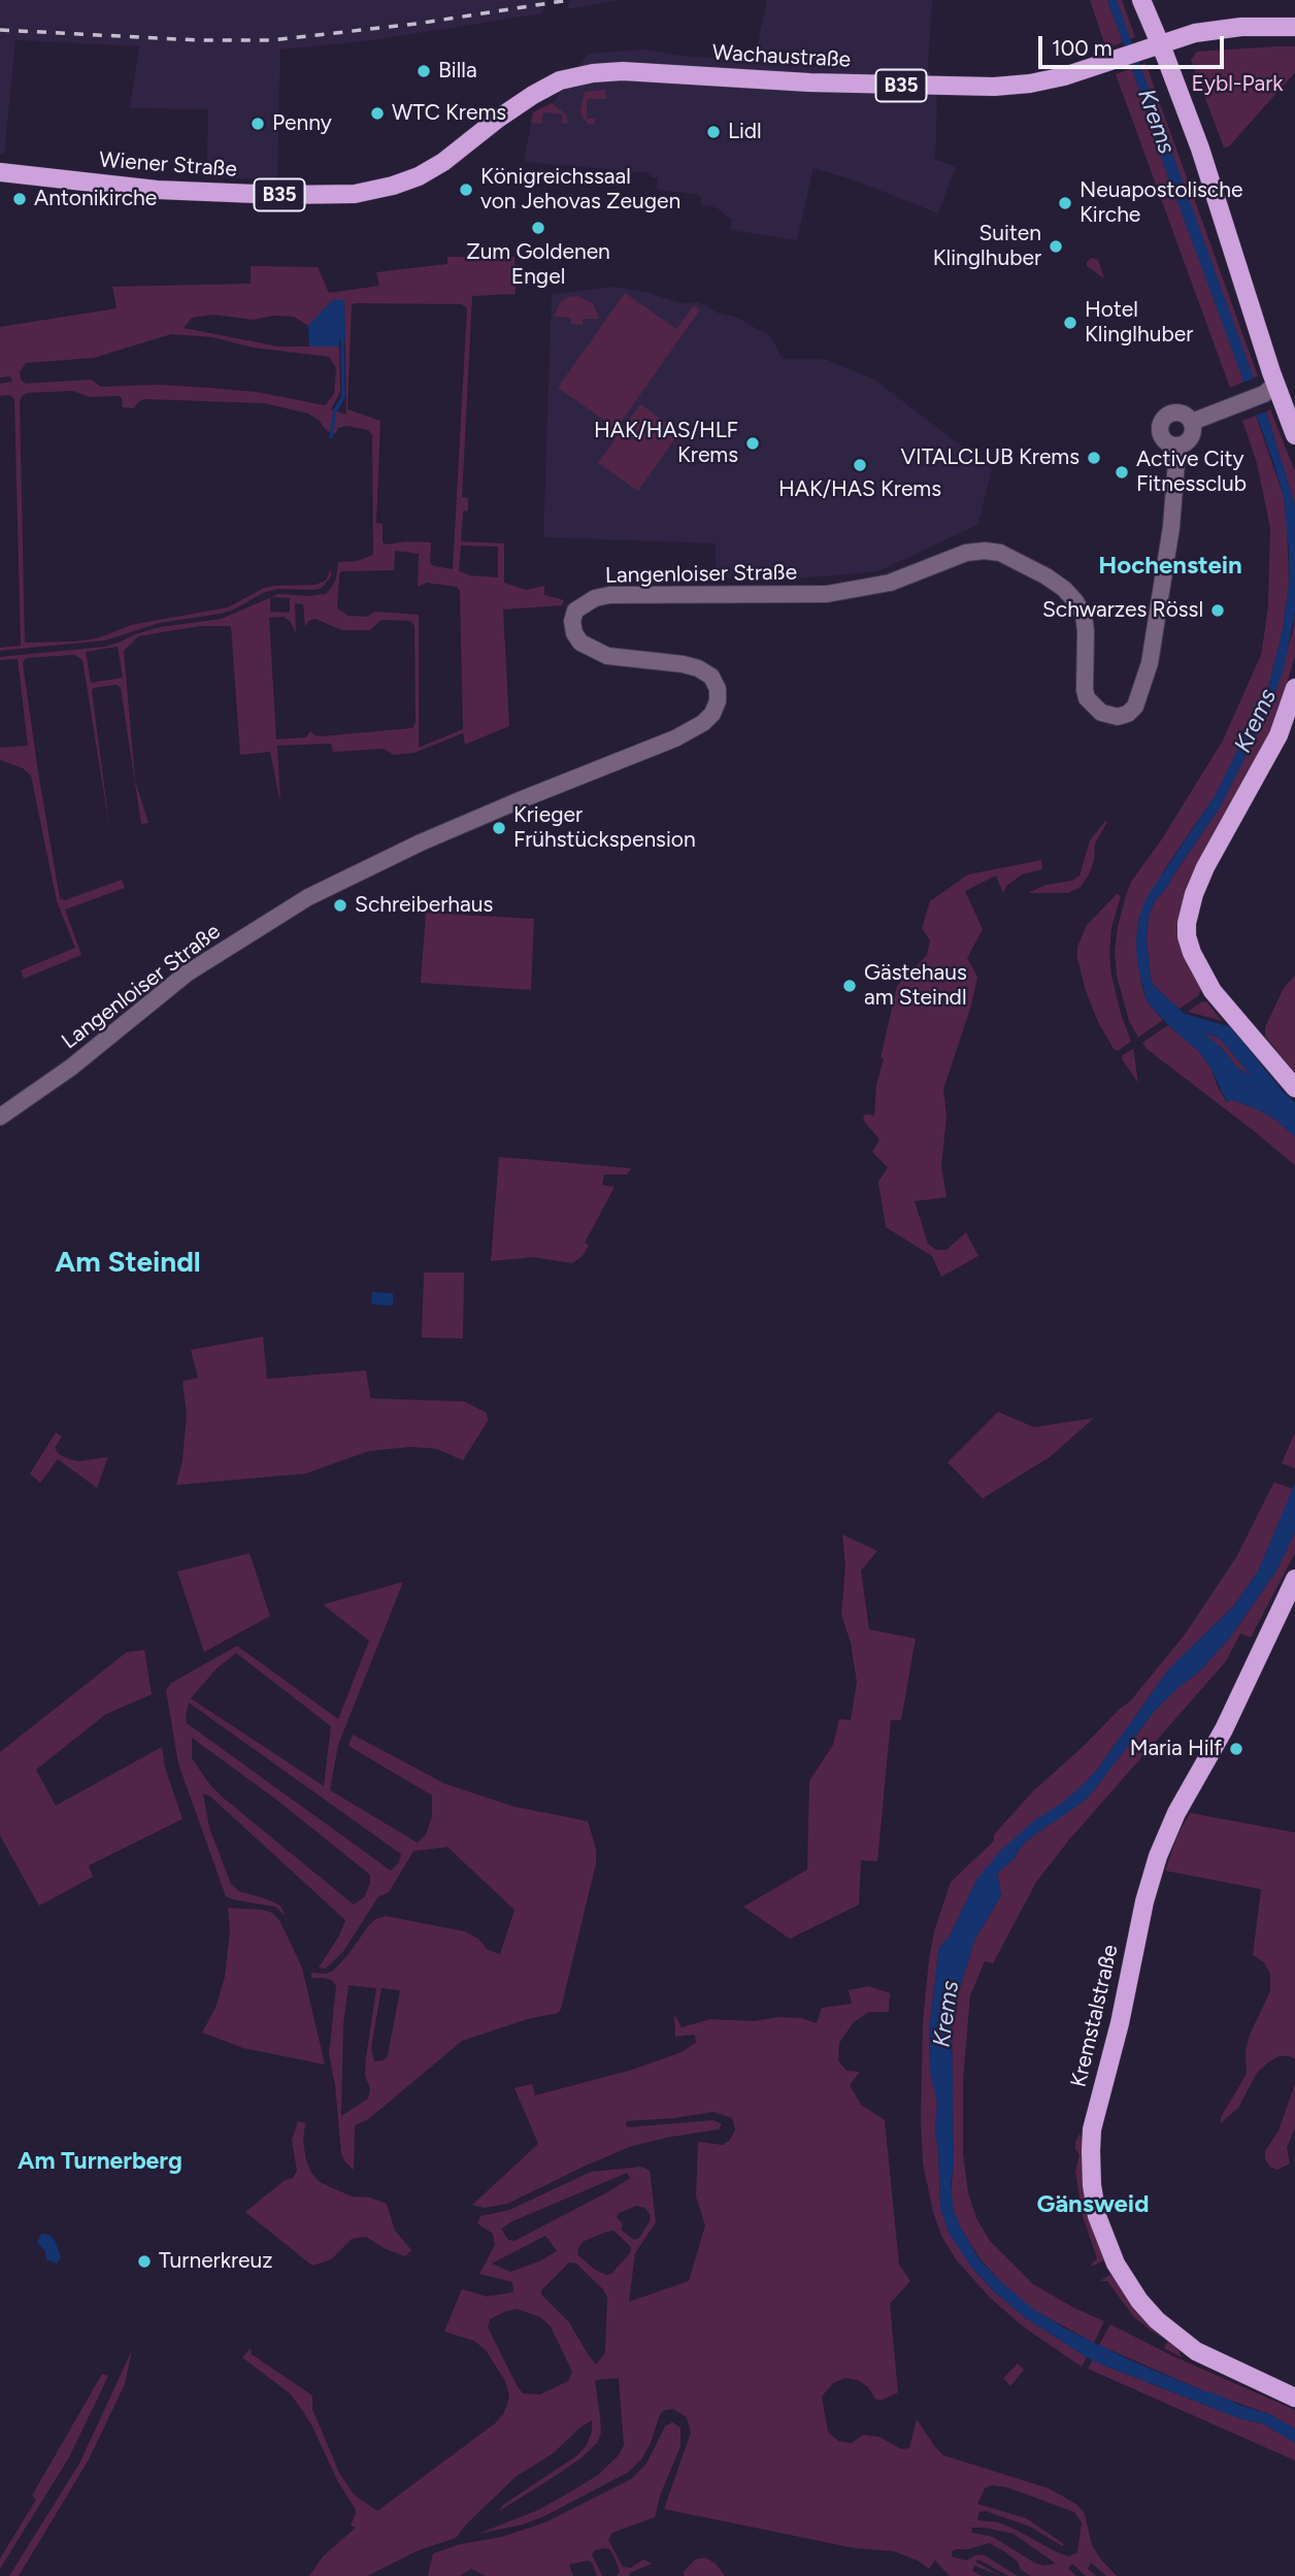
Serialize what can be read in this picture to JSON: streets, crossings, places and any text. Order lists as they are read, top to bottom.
{
  "streets": {
    "main road": [
      "Wachaustraße",
      "B35",
      "Wiener Straße",
      "Kremstalstraße"
    ],
    "street": ["Langenloiser Straße"]
  },
  "crossings": [
    ["Wachaustraße", "Wiener Straße"]
  ],
  "districts": [
    "Hochenstein",
    "Am Steindl",
    "Am Turnerberg",
    "Gänsweid"
  ],
  "water": ["Krems"],
  "parks": ["Eybl-Park"],
  "places": [
    "Billa",
    "WTC Krems",
    "Penny",
    "Lidl",
    "Königreichssaal von Jehovas Zeugen",
    "Antonikirche",
    "Neuapostolische Kirche",
    "Zum Goldenen Engel",
    "Suiten Klinglhuber",
    "Hotel Klinglhuber",
    "HAK/HAS/HLF Krems",
    "VITALCLUB Krems",
    "HAK/HAS Krems",
    "Active City Fitnessclub",
    "Schwarzes Rössl",
    "Krieger Frühstückspension",
    "Schreiberhaus",
    "Gästehaus am Steindl",
    "Maria Hilf",
    "Turnerkreuz"
  ],
  "scale_bar": "100 m"
}
